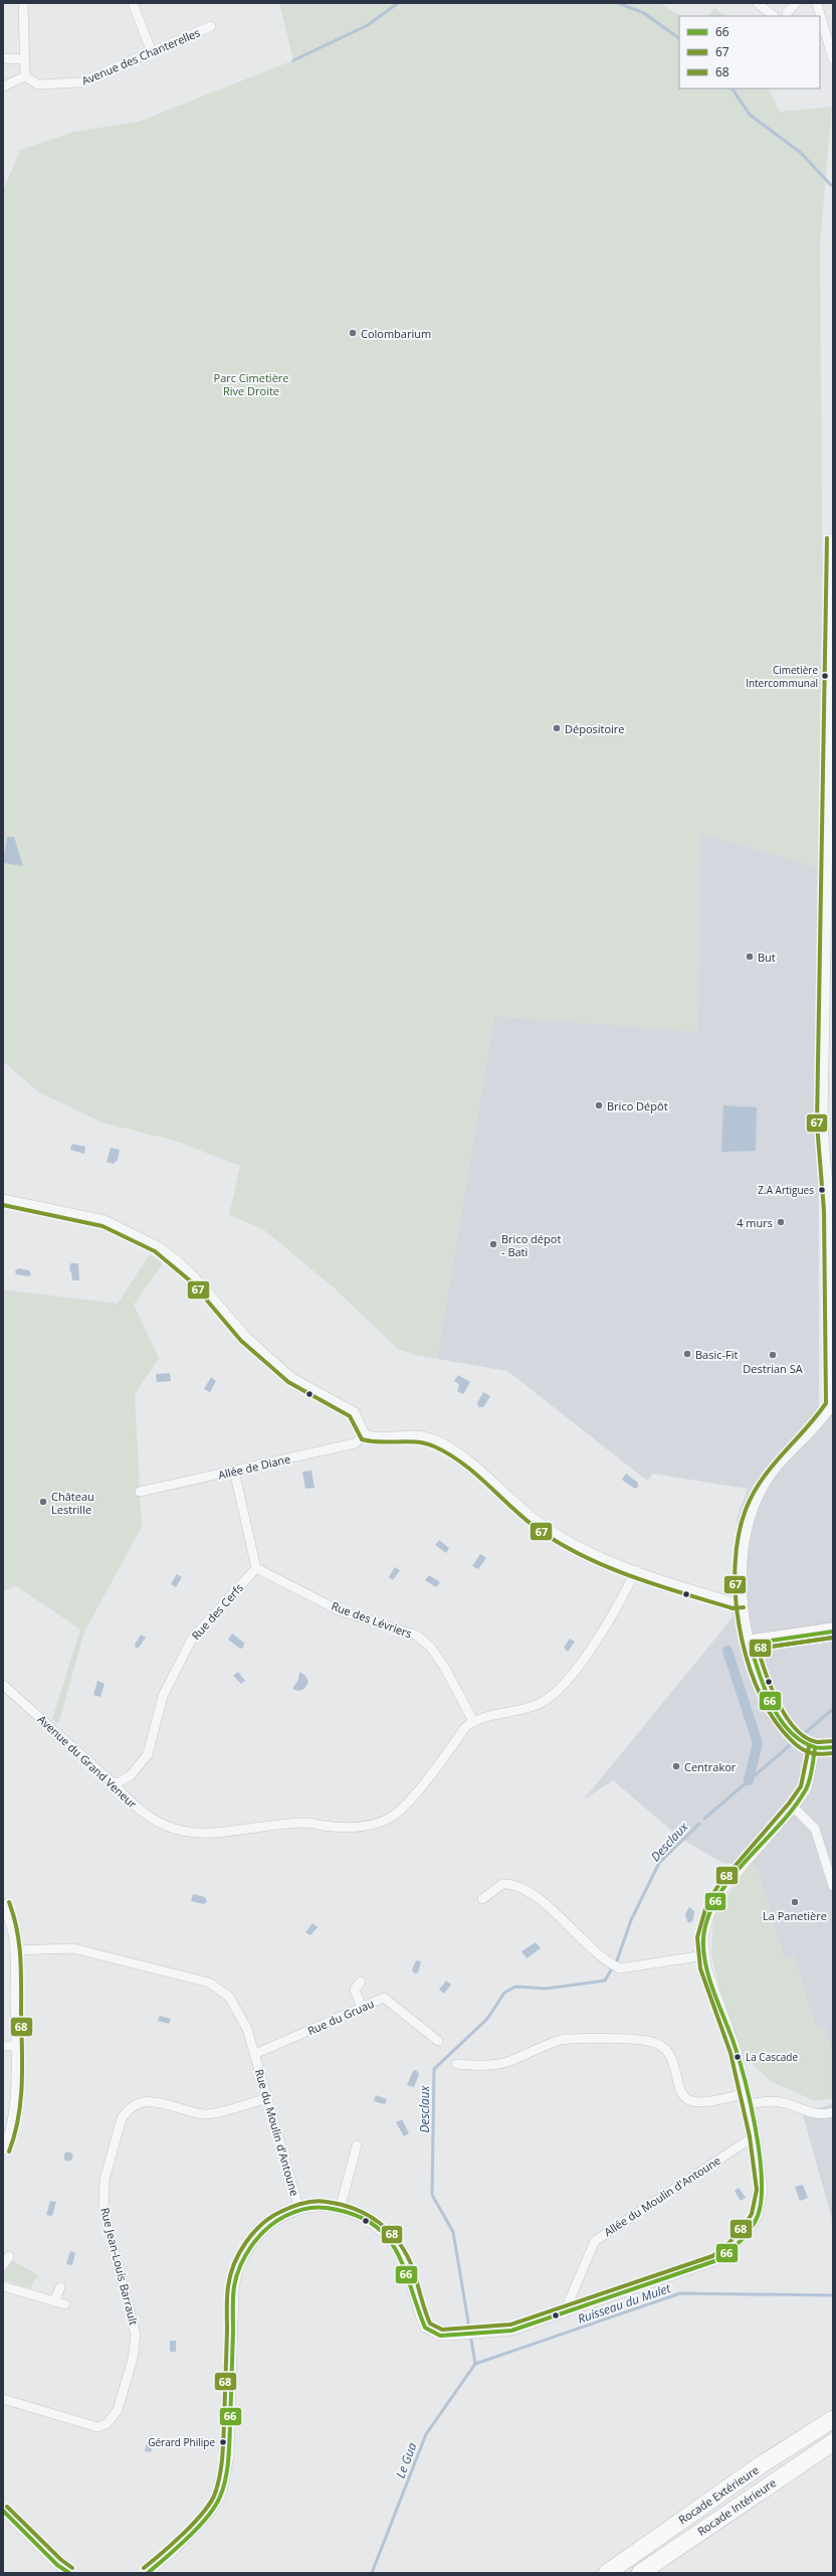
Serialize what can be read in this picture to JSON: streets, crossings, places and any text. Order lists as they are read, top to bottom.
{
  "streets": {
    "highway": ["Rocade Extérieure", "Rocade Intérieure"],
    "street": [
      "Avenue des Chanterelles",
      "Allée de Diane",
      "Rue des Cerfs",
      "Rue des Lévriers",
      "Avenue du Grand Veneur",
      "Rue du Gruau",
      "Rue du Moulin d'Antoune",
      "Allée du Moulin d'Antoune",
      "Rue Jean-Louis Barrault"
    ]
  },
  "crossings": [
    ["Rue des Cerfs", "Rue des Lévriers"],
    ["Rue des Cerfs", "Avenue du Grand Veneur"],
    ["Rue des Lévriers", "Avenue du Grand Veneur"],
    ["Rue du Gruau", "Rue du Moulin d'Antoune"],
    ["Rue du Moulin d'Antoune", "Allée du Moulin d'Antoune"],
    ["Rue du Moulin d'Antoune", "Rue Jean-Louis Barrault"]
  ],
  "water": ["Desclaux", "Ruisseau du Mulet", "Le Gua"],
  "parks": ["Parc Cimetière Rive Droite"],
  "places": [
    "Colombarium",
    "Cimetière Intercommunal",
    "Dépositoire",
    "But",
    "Brico Dépôt",
    "Z.A Artigues",
    "4 murs",
    "Brico dépot - Bati",
    "Basic-Fit",
    "Destrian SA",
    "Château Lestrille",
    "Centrakor",
    "La Panetière",
    "La Cascade",
    "Gérard Philipe"
  ],
  "lines": ["transit line 67", "transit line 66", "transit line 68"],
  "legend": ["66", "67", "68"]
}
